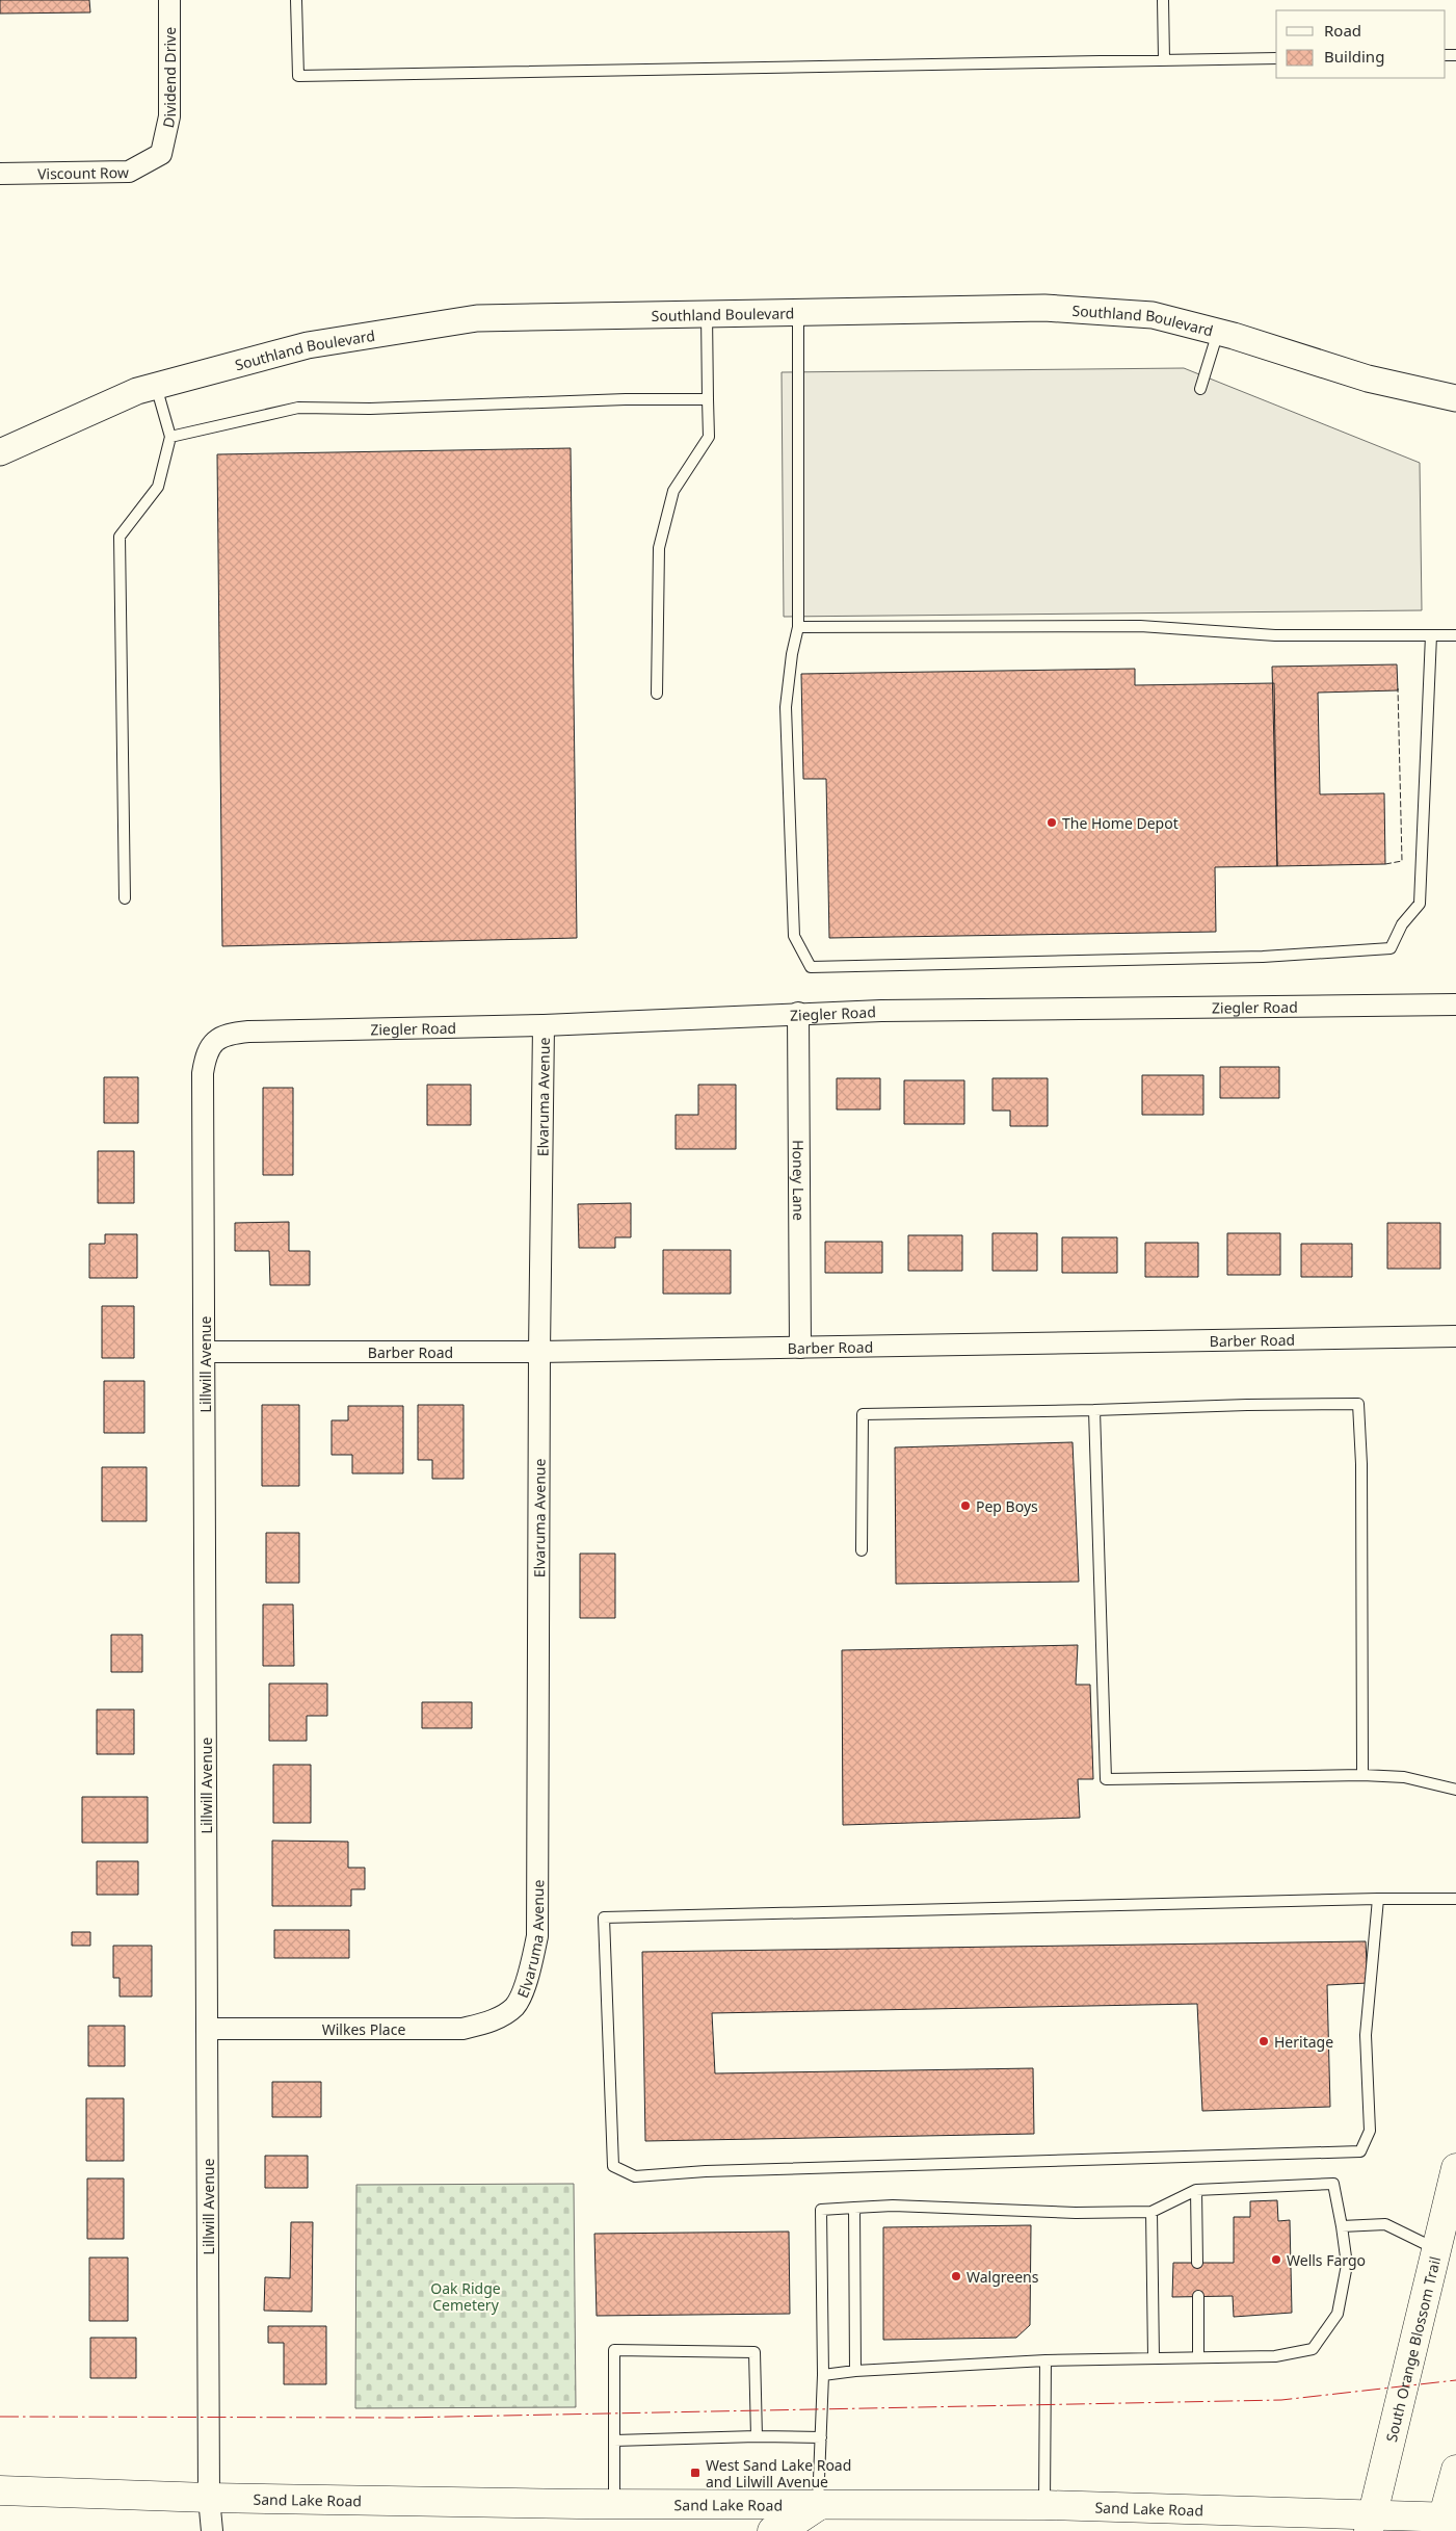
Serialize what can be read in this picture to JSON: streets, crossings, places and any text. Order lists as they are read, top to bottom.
{
  "streets": {
    "main road": ["South Orange Blossom Trail", "Sand Lake Road"],
    "street": [
      "Dividend Drive",
      "Viscount Row",
      "Southland Boulevard",
      "Ziegler Road",
      "Elvaruma Avenue",
      "Honey Lane",
      "Barber Road",
      "Lillwill Avenue",
      "Wilkes Place"
    ]
  },
  "crossings": [
    ["Dividend Drive", "Viscount Row"],
    ["Ziegler Road", "Elvaruma Avenue"],
    ["Ziegler Road", "Honey Lane"],
    ["Ziegler Road", "Lillwill Avenue"],
    ["Elvaruma Avenue", "Barber Road"],
    ["Elvaruma Avenue", "Wilkes Place"],
    ["Honey Lane", "Barber Road"],
    ["Barber Road", "Lillwill Avenue"],
    ["Lillwill Avenue", "Wilkes Place"],
    ["Lillwill Avenue", "Sand Lake Road"],
    ["South Orange Blossom Trail", "Sand Lake Road"]
  ],
  "parks": ["Oak Ridge Cemetery"],
  "places": {
    "other": [
      "The Home Depot",
      "Pep Boys",
      "Heritage",
      "Wells Fargo",
      "Walgreens"
    ],
    "transit": ["West Sand Lake Road and Lilwill Avenue"]
  },
  "legend": ["Road", "Building"]
}
